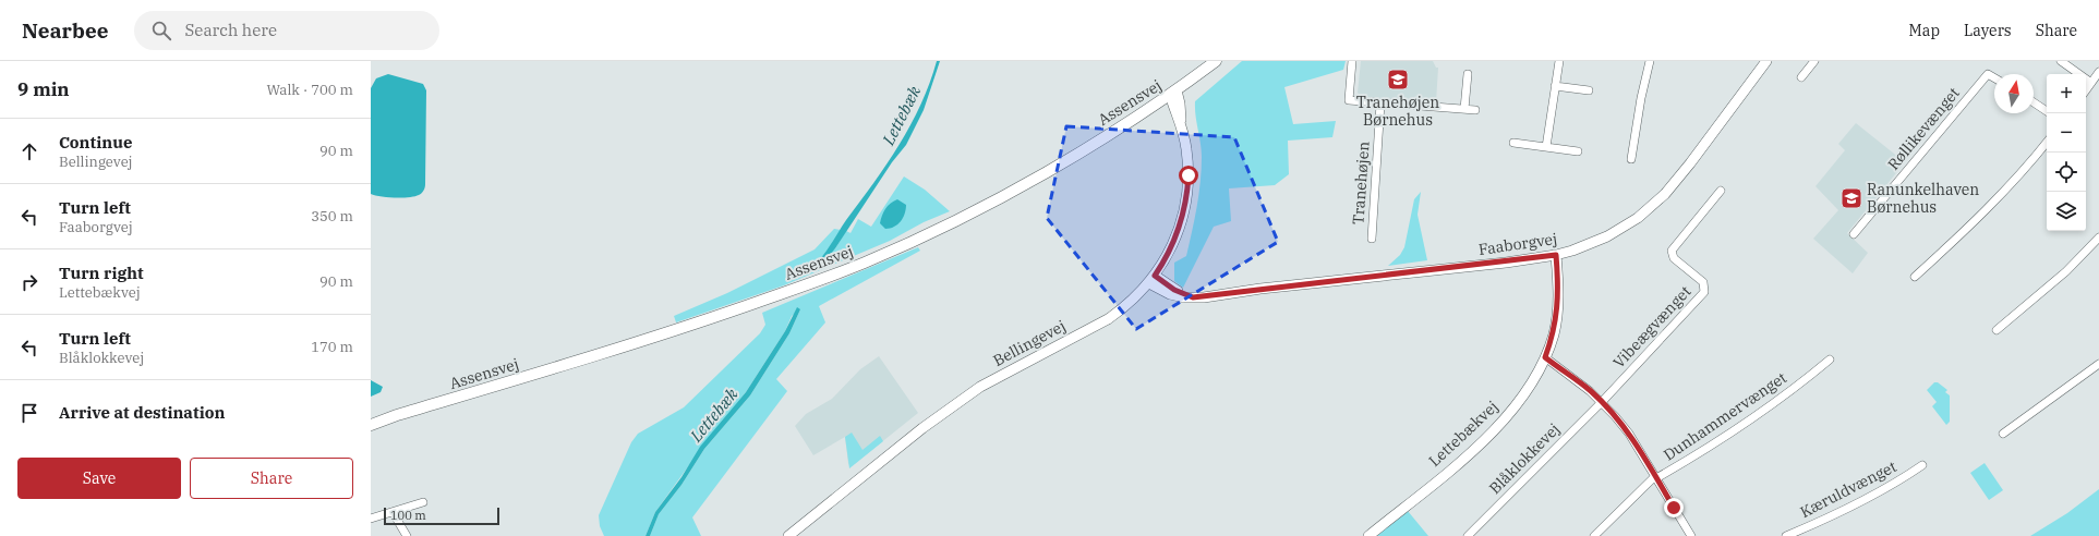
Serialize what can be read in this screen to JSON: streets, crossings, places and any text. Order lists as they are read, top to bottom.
{
  "streets": {
    "main road": ["Assensvej"],
    "street": [
      "Røllikevænget",
      "Tranehøjen",
      "Faaborgvej",
      "Vibeægvænget",
      "Bellingevej",
      "Dunhammervænget",
      "Lettebækvej",
      "Blåklokkevej",
      "Kæruldvænget"
    ]
  },
  "crossings": [
    ["Assensvej", "Bellingevej"],
    ["Faaborgvej", "Bellingevej"],
    ["Faaborgvej", "Lettebækvej"],
    ["Vibeægvænget", "Blåklokkevej"]
  ],
  "water": ["Lettebæk"],
  "places": {
    "school or university": ["Tranehøjen Børnehus", "Ranunkelhaven Børnehus"]
  },
  "scale_bar": "100 m",
  "north": "top",
  "page": {
    "header": "Nearbee",
    "search": "Search here",
    "nav": ["Map", "Layers", "Share"],
    "heading": ["9 min", "Walk · 700 m"],
    "map_buttons": ["+", "−"],
    "list": [
      ["Continue", "Bellingevej", "90 m"],
      ["Turn left", "Faaborgvej", "350 m"],
      ["Turn right", "Lettebækvej", "90 m"],
      ["Turn left", "Blåklokkevej", "170 m"],
      "Arrive at destination"
    ],
    "buttons": ["Save", "Share"],
    "scale": "100 m"
  }
}
